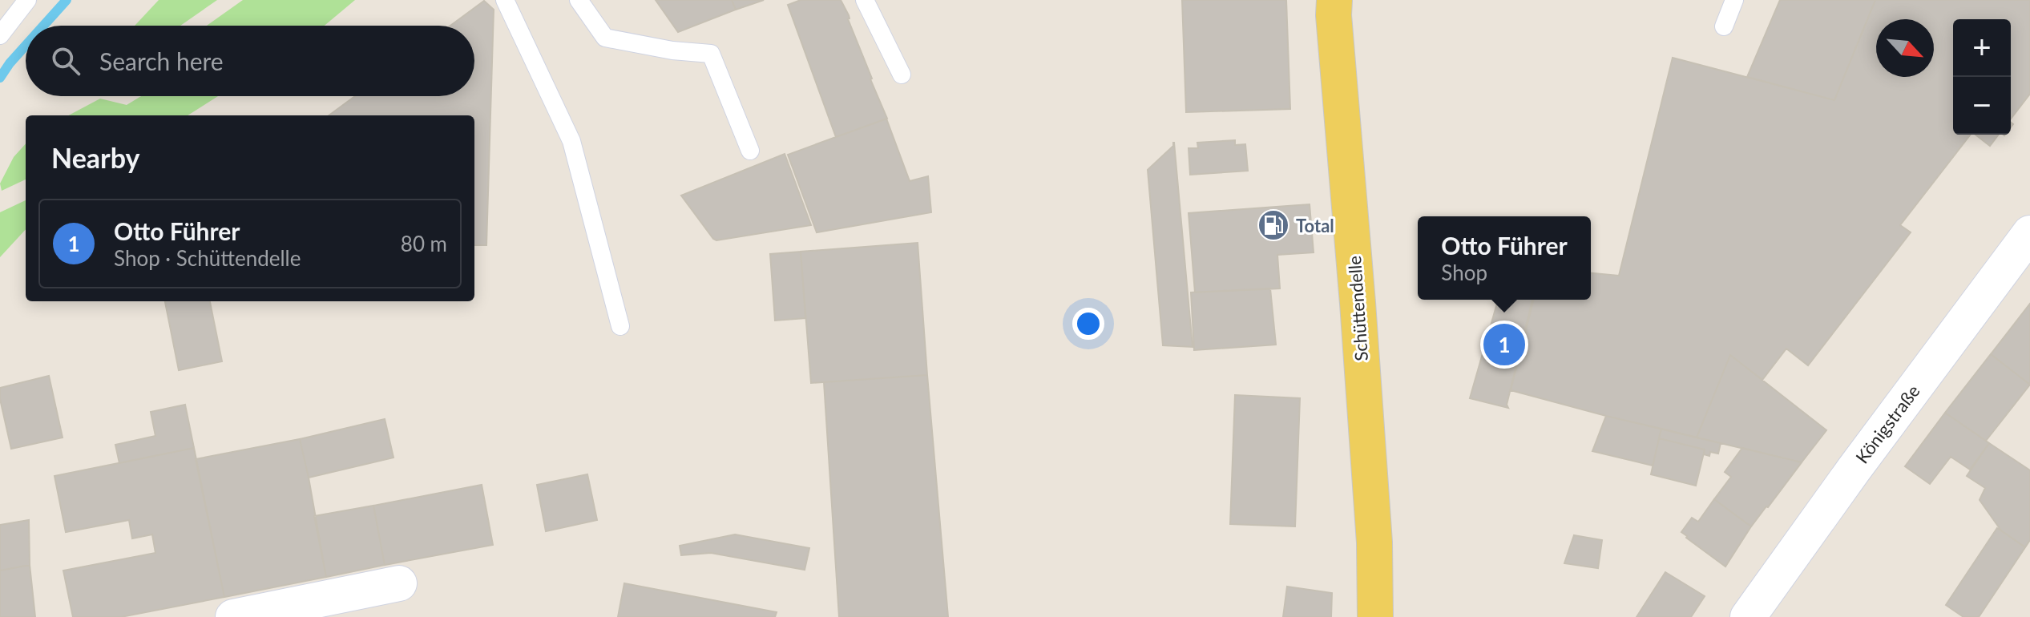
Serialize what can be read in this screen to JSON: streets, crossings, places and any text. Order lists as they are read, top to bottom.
{
  "streets": {
    "main road": ["Schüttendelle", "Königstraße"]
  },
  "places": {
    "fuel station": ["Total"]
  },
  "north": "bottom right",
  "page": {
    "map_buttons": ["+", "−"],
    "search": "Search here",
    "heading": "Nearby",
    "list": [
      {
        "mark": "1",
        "name": "Otto Führer",
        "note": "Shop · Schüttendelle",
        "value": "80 m"
      }
    ],
    "popup": ["Otto Führer", "Shop"],
    "pins": "1"
  }
}
